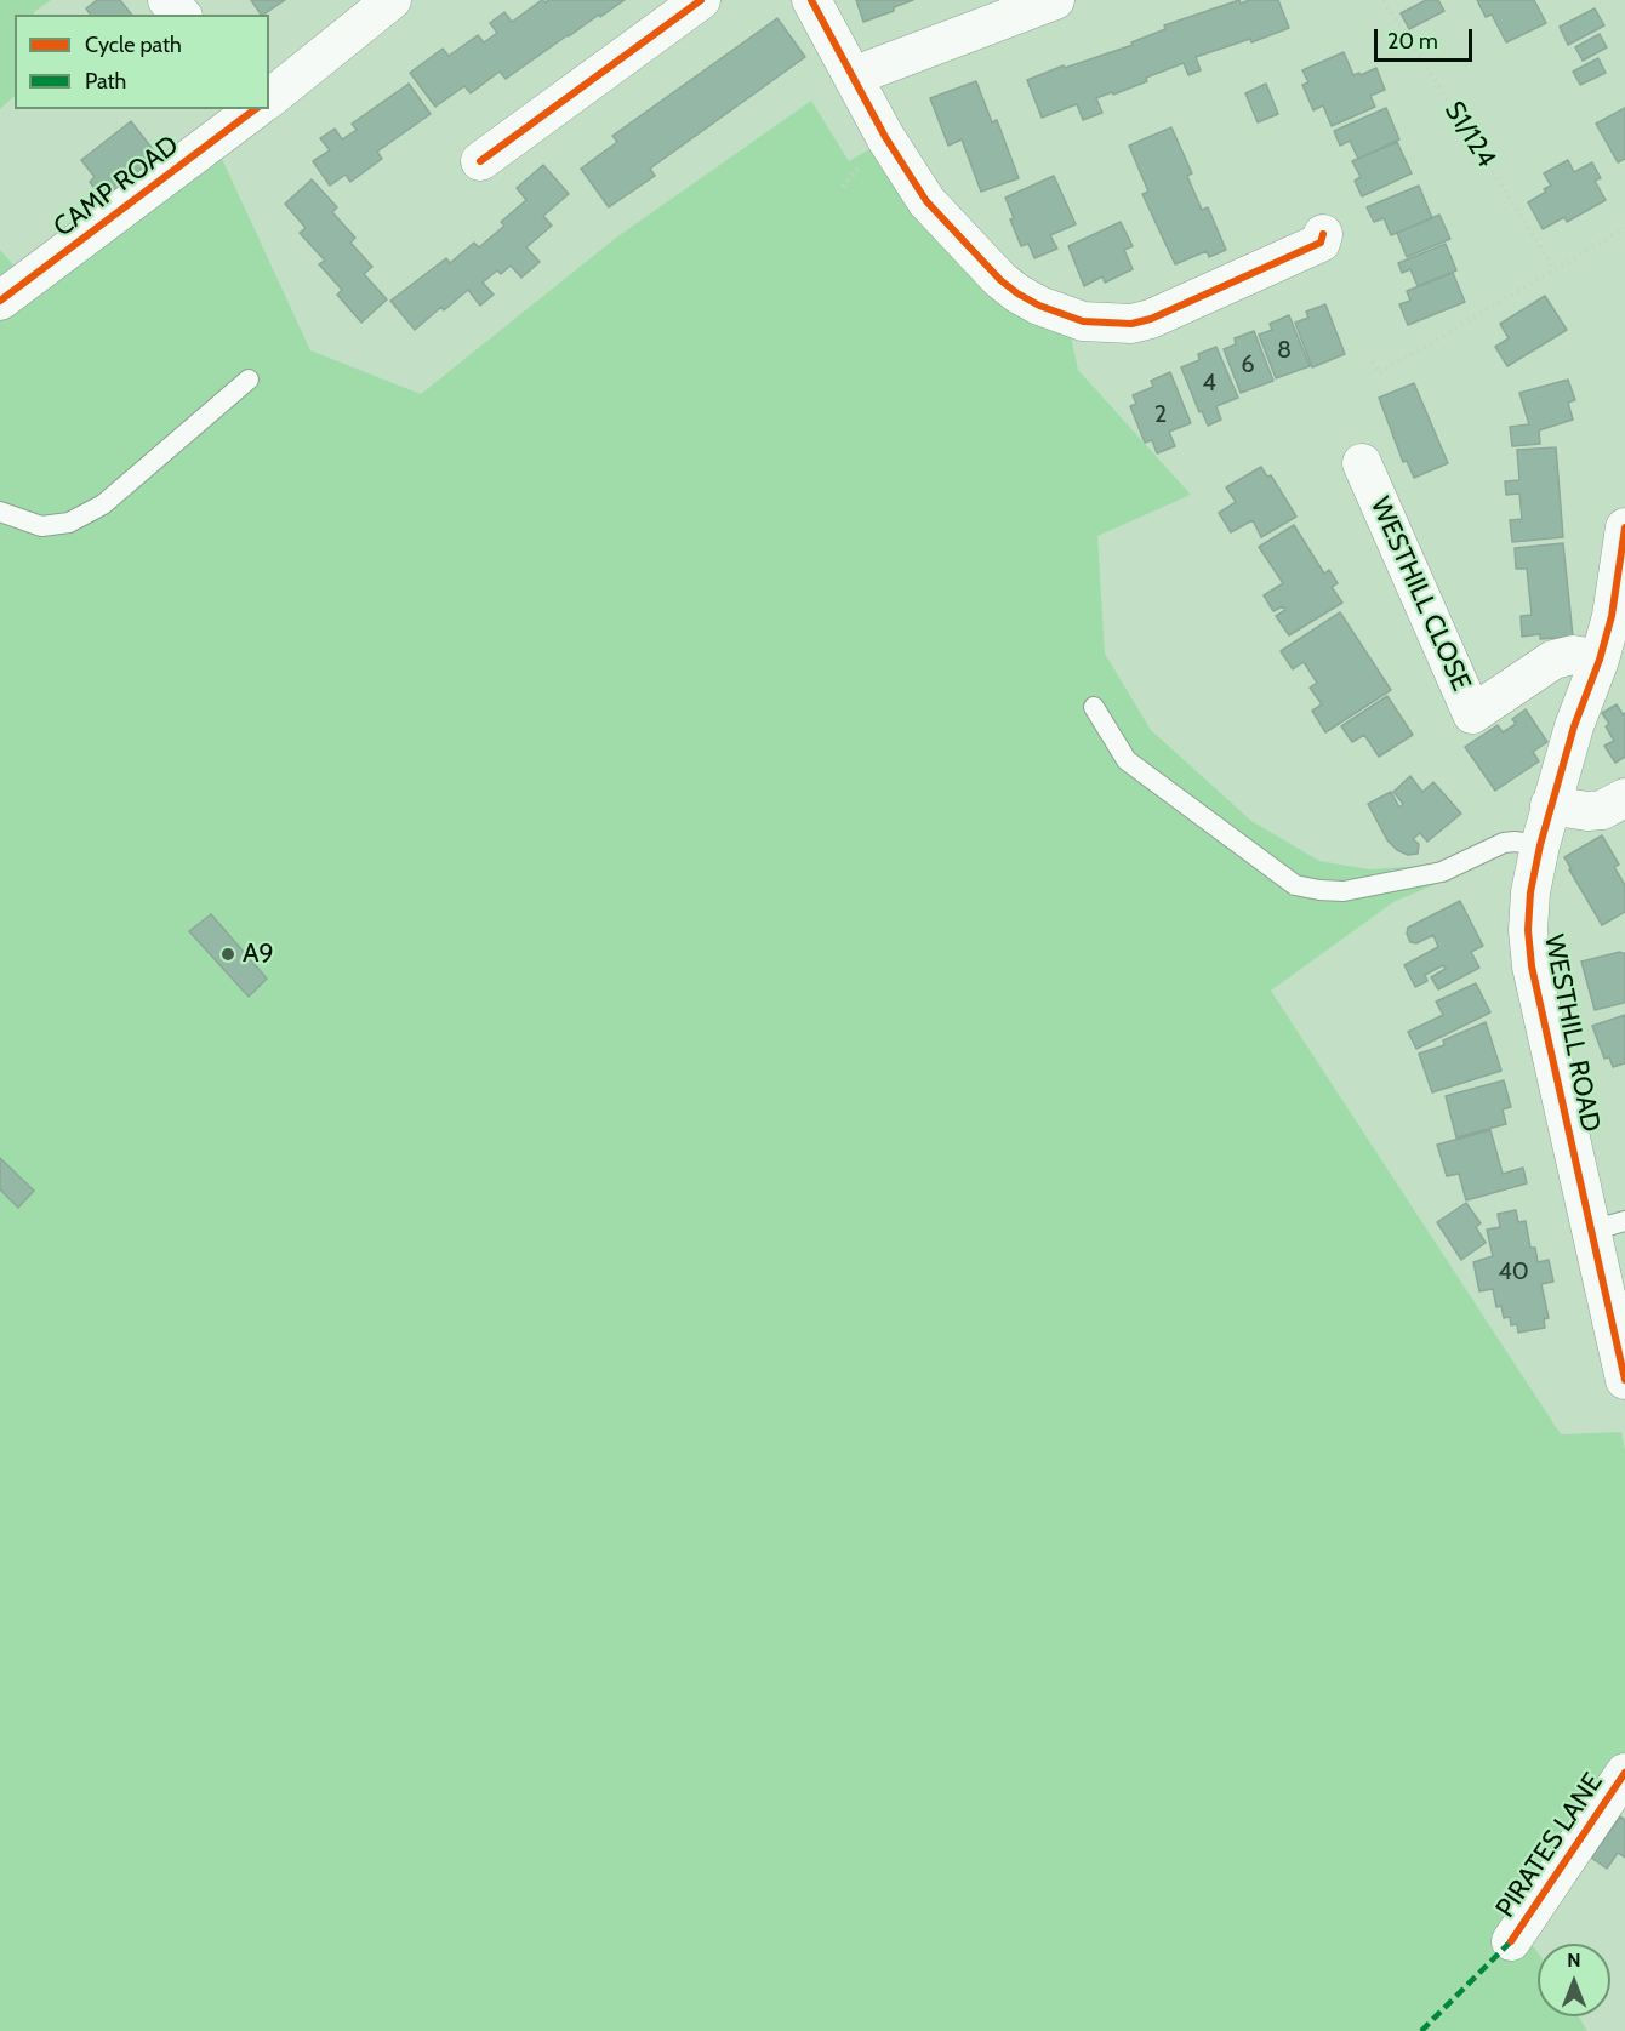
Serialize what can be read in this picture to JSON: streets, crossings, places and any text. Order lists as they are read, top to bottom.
{
  "streets": {
    "street": [
      "CAMP ROAD",
      "WESTHILL CLOSE",
      "WESTHILL ROAD",
      "PIRATES LANE"
    ],
    "path": ["S1/124"]
  },
  "crossings": [
    ["WESTHILL CLOSE", "WESTHILL ROAD"]
  ],
  "places": ["A9"],
  "house_numbers": [
    "8",
    "6",
    "4",
    "2",
    "40"
  ],
  "legend": ["Cycle path", "Path"],
  "scale_bar": "20 m",
  "north": "top"
}
